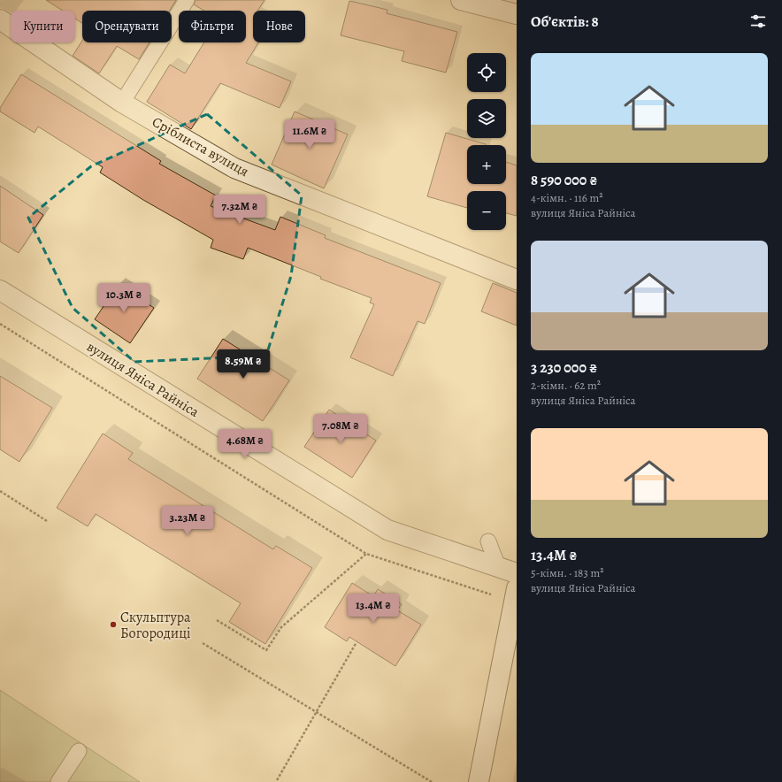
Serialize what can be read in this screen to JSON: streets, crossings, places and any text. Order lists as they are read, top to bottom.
{
  "streets": {
    "street": ["Сріблиста вулиця", "вулиця Яніса Райніса"]
  },
  "places": ["Скульптура Богородиці"],
  "page": {
    "heading": "Об’єктів: 8",
    "chip": [
      "Купити",
      "Орендувати",
      "Фільтри",
      "Нове"
    ],
    "list": [
      {
        "name": "8 590 000 ₴",
        "note": "4-кімн. · 116 m² · вулиця Яніса Райніса"
      },
      {
        "name": "3 230 000 ₴",
        "note": "2-кімн. · 62 m² · вулиця Яніса Райніса"
      },
      {
        "name": "13.4M ₴",
        "note": "5-кімн. · 183 m² · вулиця Яніса Райніса"
      }
    ],
    "map_buttons": ["+", "−"],
    "price": [
      "11.6M ₴",
      "7.32M ₴",
      "10.3M ₴",
      "8.59M ₴",
      "7.08M ₴",
      "4.68M ₴",
      "3.23M ₴",
      "13.4M ₴"
    ]
  }
}
